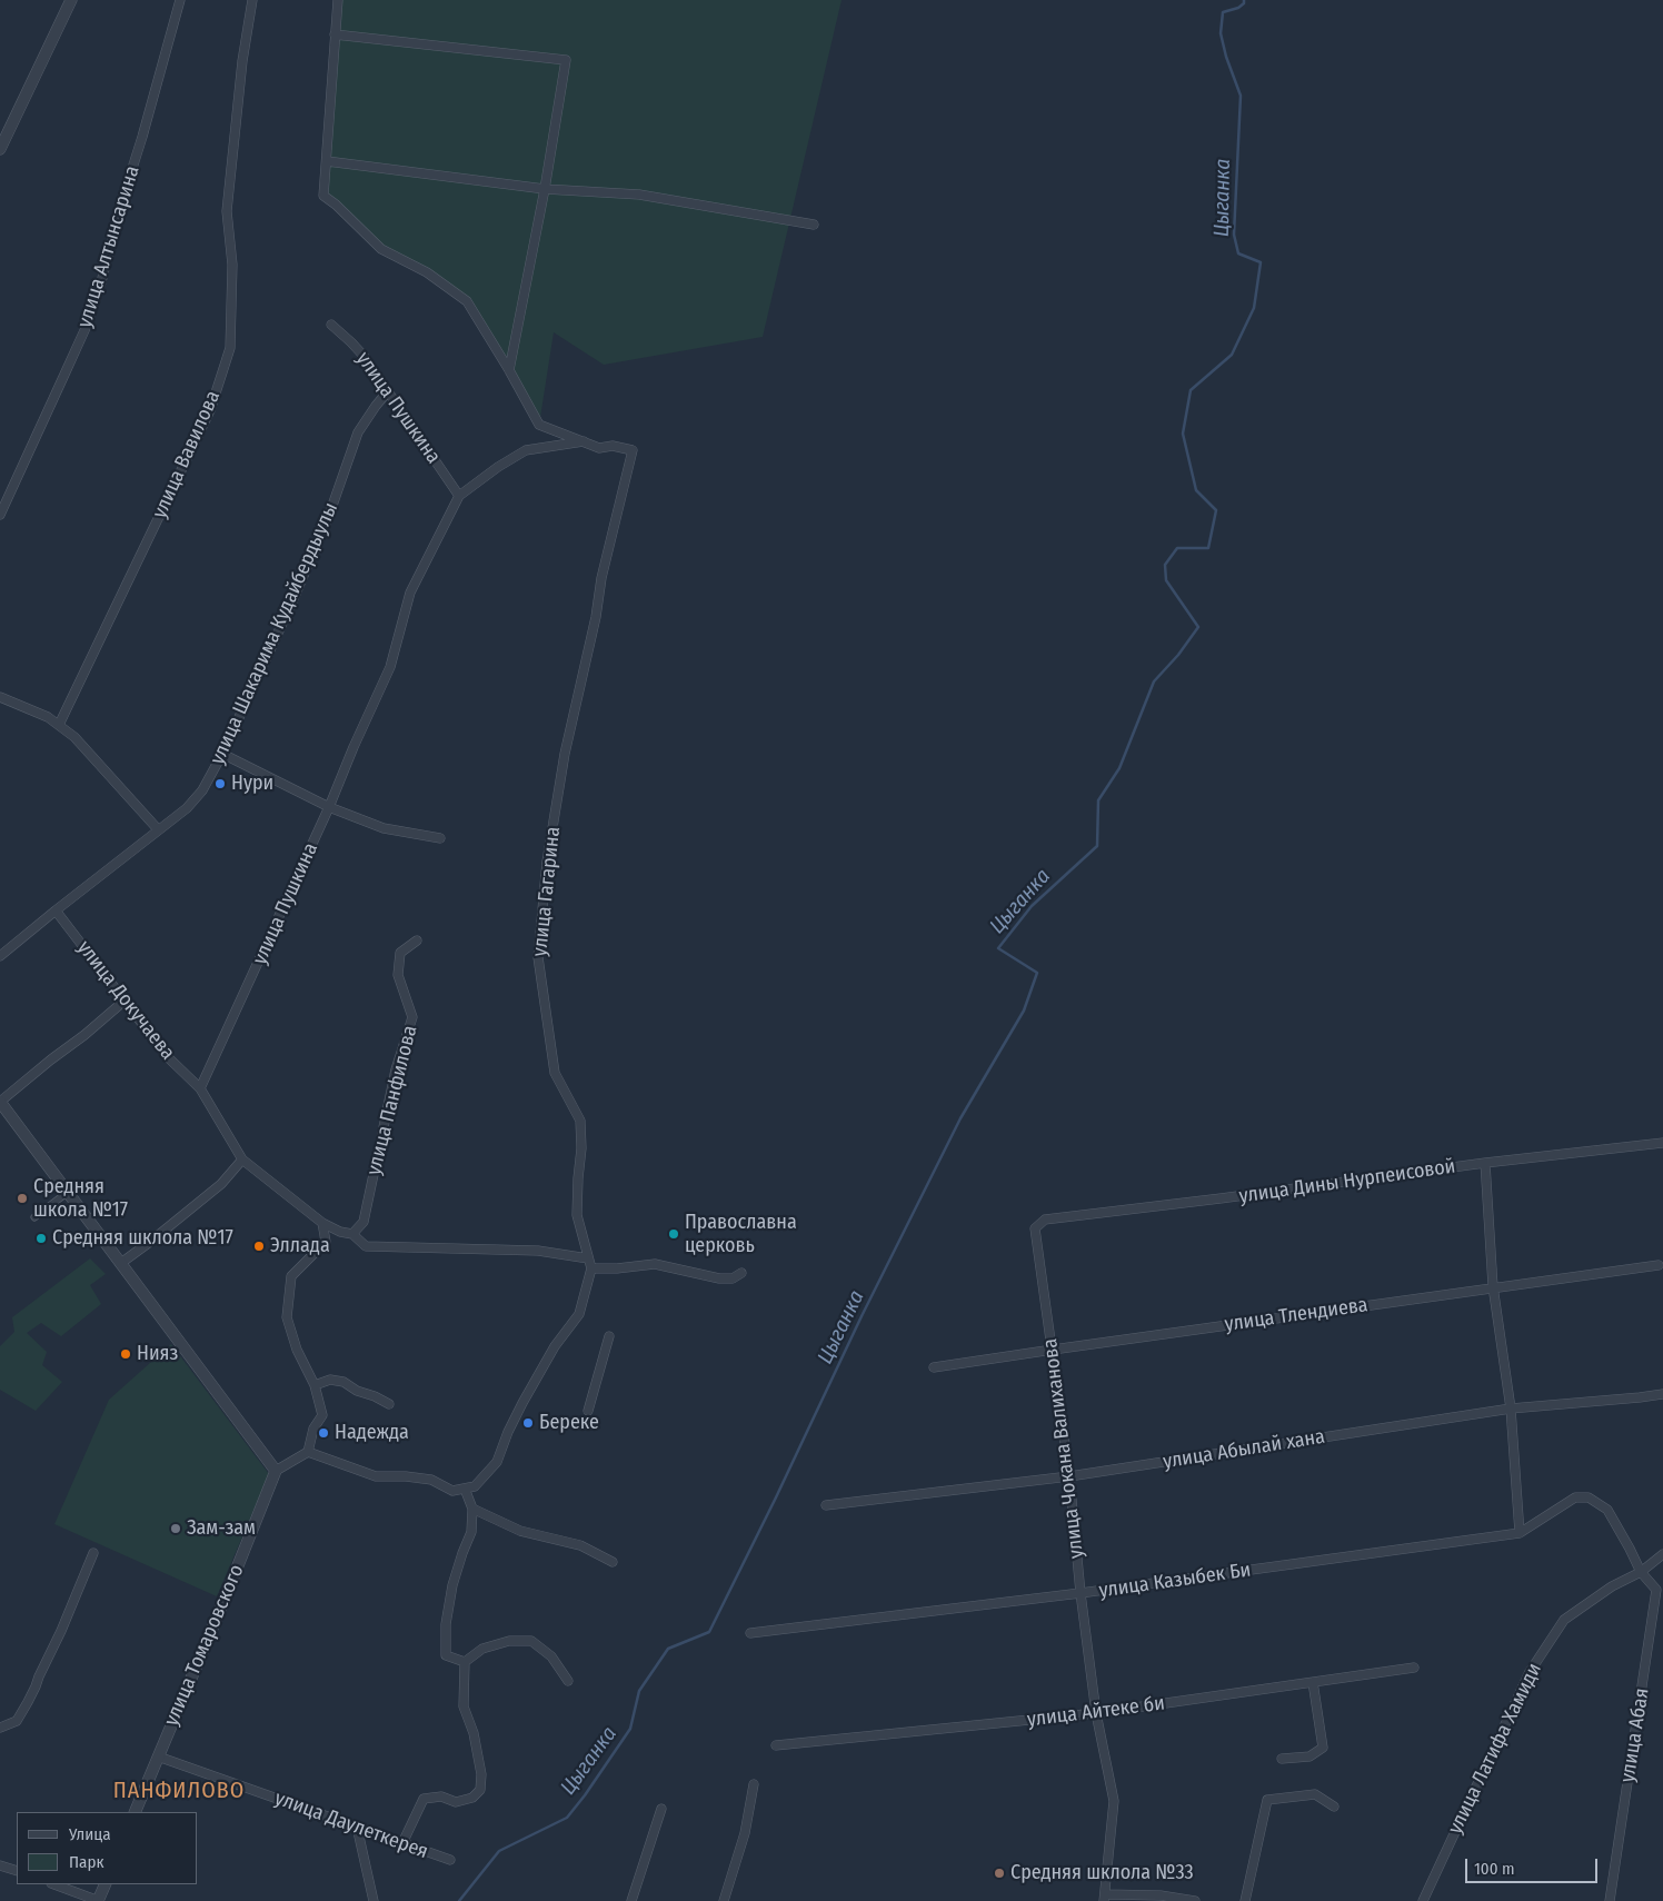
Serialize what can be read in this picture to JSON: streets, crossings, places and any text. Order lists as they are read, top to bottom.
{
  "streets": {
    "street": [
      "улица Алтынсарина",
      "улица Пушкина",
      "улица Вавилова",
      "улица Шакарима Кудайбердыулы",
      "улица Гагарина",
      "улица Докучаева",
      "улица Панфилова",
      "улица Дины Нурпеисовой",
      "улица Тлендиева",
      "улица Чокана Валиханова",
      "улица Абылай хана",
      "улица Казыбек Би",
      "улица Томаровского",
      "улица Айтеке би",
      "улица Абая",
      "улица Латифа Хамиди",
      "улица Даулеткерея"
    ]
  },
  "crossings": [
    ["улица Пушкина", "улица Шакарима Кудайбердыулы"],
    ["улица Пушкина", "улица Гагарина"],
    ["улица Пушкина", "улица Докучаева"],
    ["улица Шакарима Кудайбердыулы", "улица Докучаева"],
    ["улица Дины Нурпеисовой", "улица Чокана Валиханова"],
    ["улица Тлендиева", "улица Чокана Валиханова"],
    ["улица Чокана Валиханова", "улица Абылай хана"],
    ["улица Чокана Валиханова", "улица Казыбек Би"],
    ["улица Чокана Валиханова", "улица Айтеке би"],
    ["улица Казыбек Би", "улица Абая"],
    ["улица Томаровского", "улица Даулеткерея"],
    ["улица Абая", "улица Латифа Хамиди"]
  ],
  "districts": ["ПАНФИЛОВО"],
  "water": ["Цыганка"],
  "places": [
    "Нури",
    "Средняя школа №17",
    "Православна церковь",
    "Средняя шклола №17",
    "Эллада",
    "Нияз",
    "Береке",
    "Надежда",
    "Зам-зам",
    "Средняя шклола №33"
  ],
  "legend": ["Улица", "Парк"],
  "scale_bar": "100 m"
}
